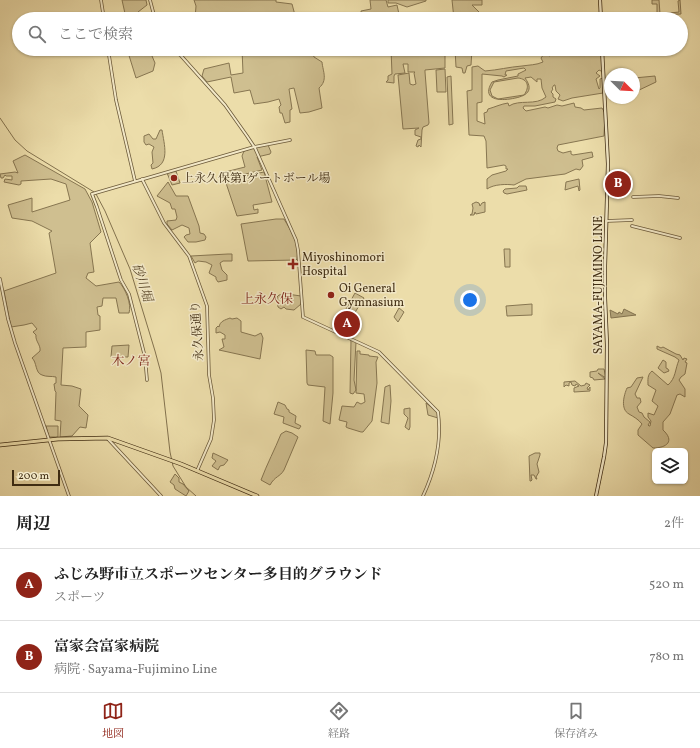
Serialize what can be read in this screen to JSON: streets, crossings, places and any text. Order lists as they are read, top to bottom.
{
  "streets": {
    "main road": ["SAYAMA-FUJIMINO LINE"],
    "street": ["永久保通り"]
  },
  "districts": ["上永久保", "木ノ宮"],
  "water": ["砂川堀"],
  "places": {
    "other": ["上永久保第1ゲートボール場", "Oi General Gymnasium"],
    "health": ["Miyoshinomori Hospital"]
  },
  "scale_bar": "200 m",
  "north": "bottom right",
  "page": {
    "search": "ここで検索",
    "pins": ["B", "A"],
    "scale": "200 m",
    "heading": ["周辺", "2件"],
    "list": [
      {
        "mark": "A",
        "name": "ふじみ野市⽴スポーツセンター多⽬的グラウンド",
        "note": "スポーツ",
        "value": "520 m"
      },
      {
        "mark": "B",
        "name": "富家会富家病院",
        "note": "病院 · Sayama-Fujimino Line",
        "value": "780 m"
      }
    ],
    "nav": ["地図", "経路", "保存済み"]
  }
}
